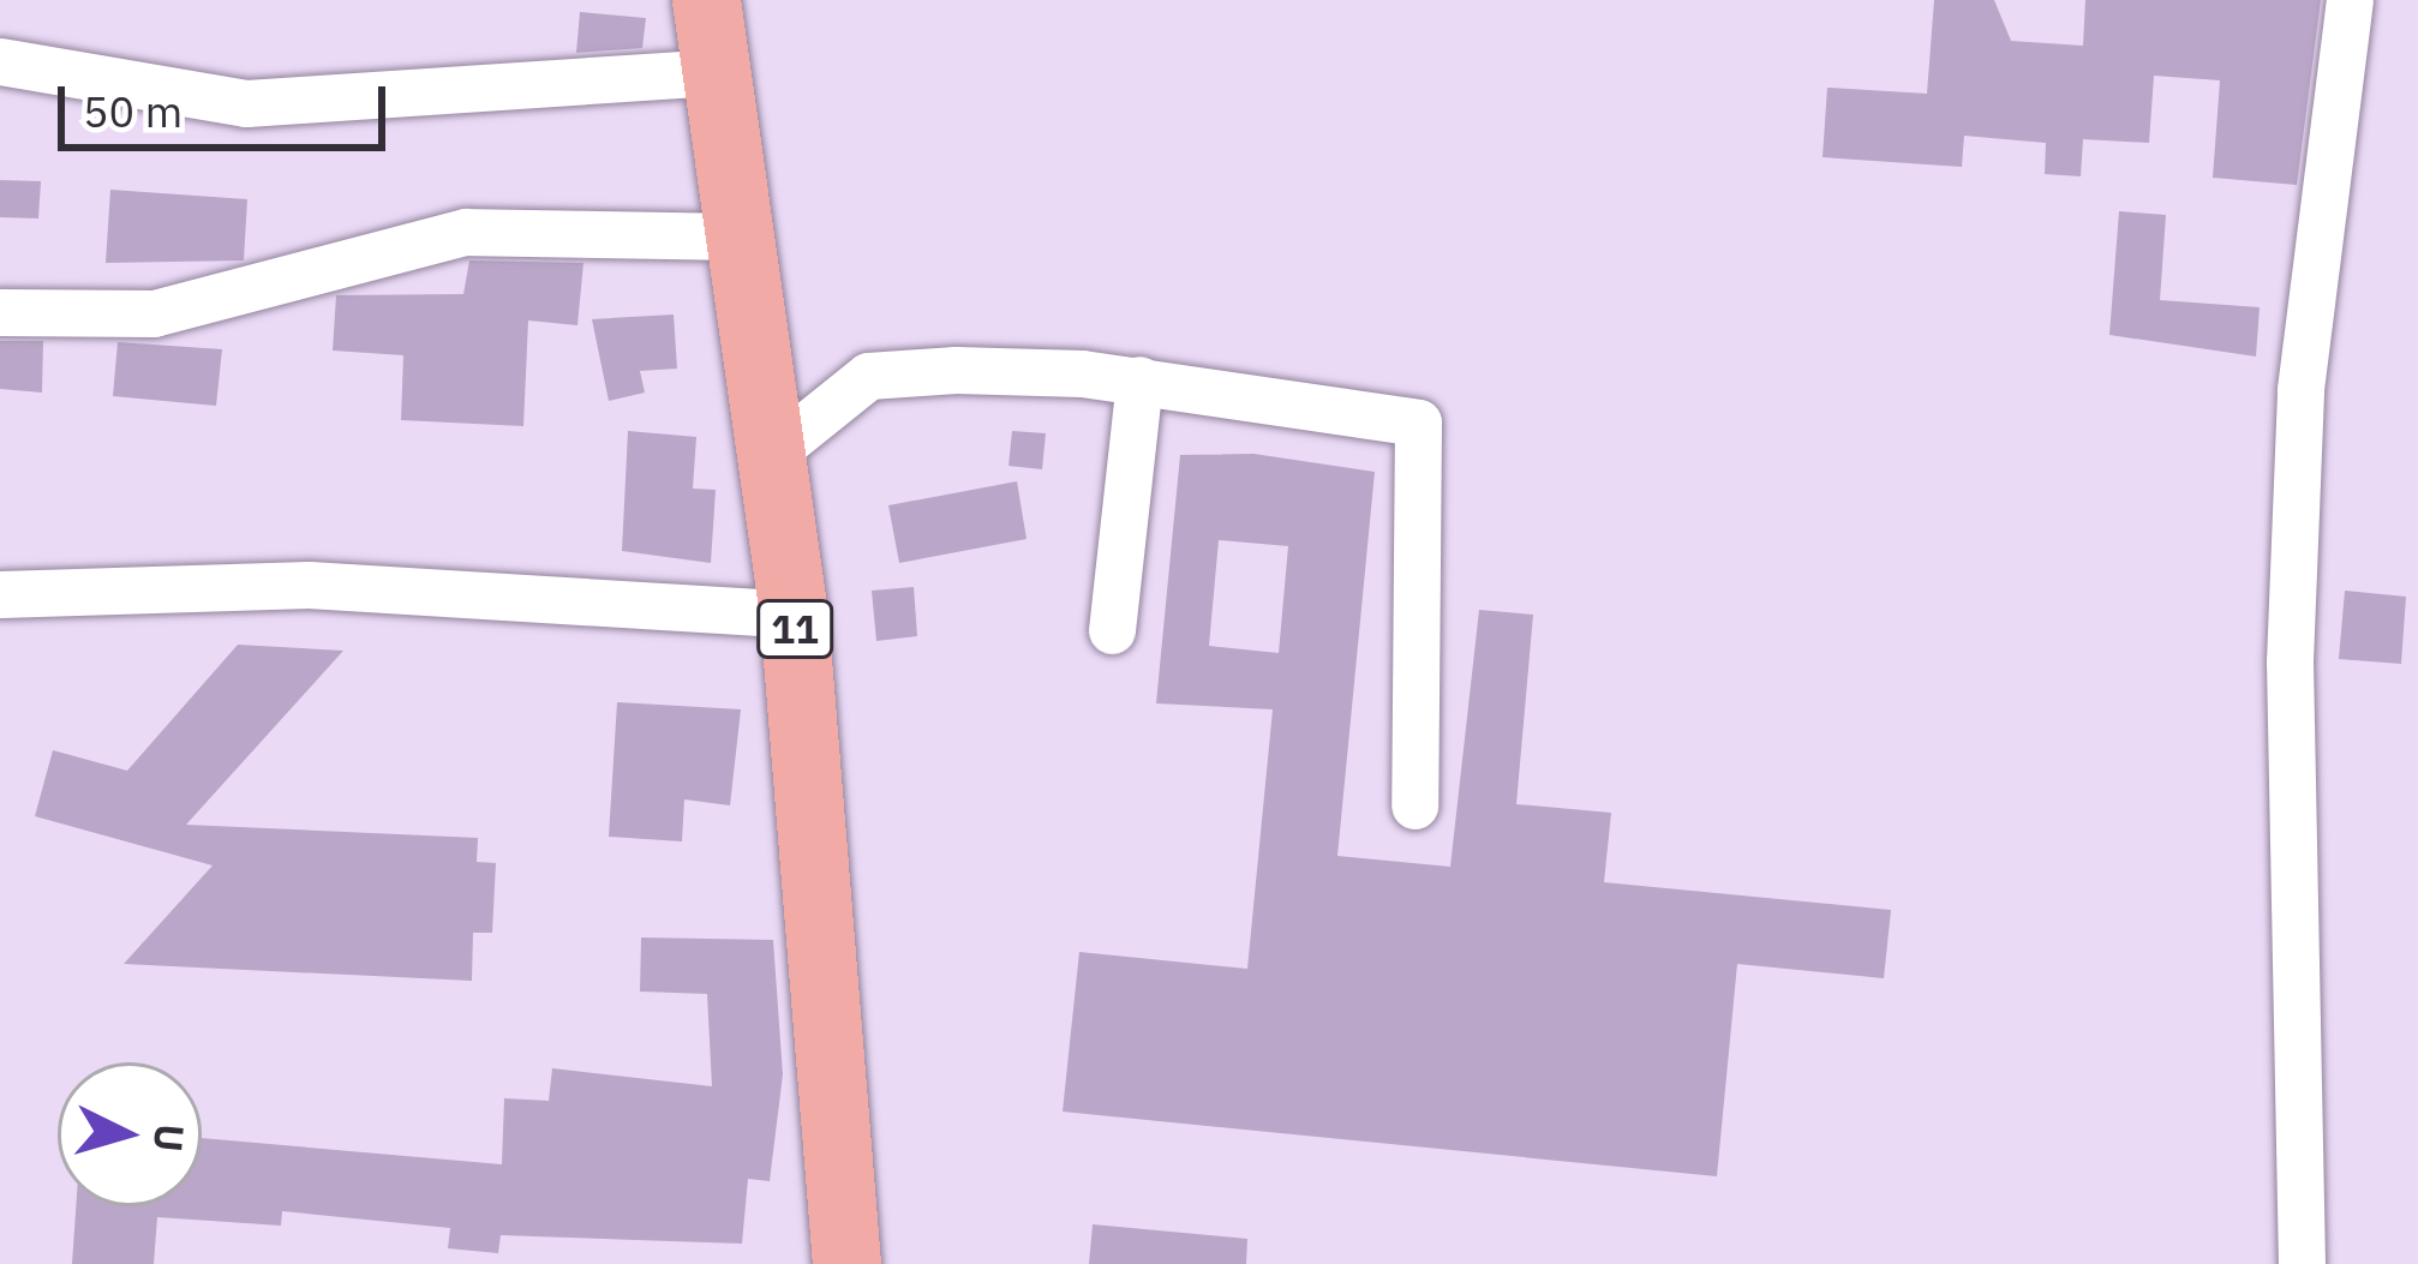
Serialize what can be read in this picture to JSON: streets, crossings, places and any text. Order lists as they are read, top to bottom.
{
  "streets": {
    "highway": ["11"]
  },
  "scale_bar": "50 m",
  "north": "right"
}
